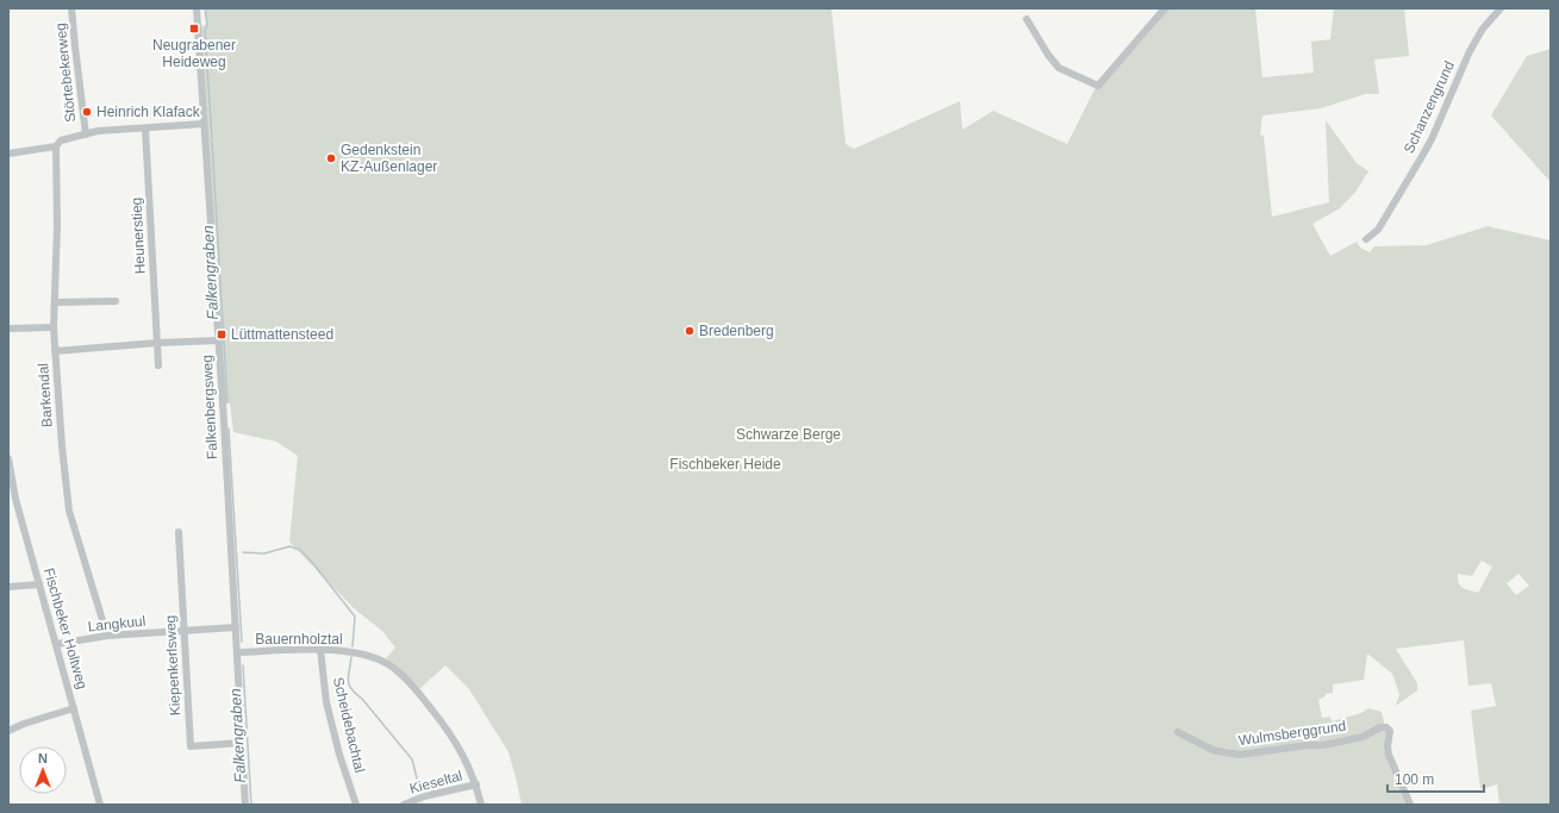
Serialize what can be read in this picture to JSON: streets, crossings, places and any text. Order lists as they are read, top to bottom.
{
  "streets": {
    "street": [
      "Störtebekerweg",
      "Schanzengrund",
      "Heunerstieg",
      "Barkendal",
      "Falkenbergsweg",
      "Langkuul",
      "Fischbeker Holtweg",
      "Bauernholztal",
      "Kiepenkerlsweg",
      "Scheidebachtal",
      "Wulmsberggrund",
      "Kieseltal"
    ]
  },
  "crossings": [
    ["Barkendal", "Langkuul"],
    ["Falkenbergsweg", "Langkuul"],
    ["Falkenbergsweg", "Bauernholztal"],
    ["Falkenbergsweg", "Kiepenkerlsweg"],
    ["Langkuul", "Fischbeker Holtweg"],
    ["Langkuul", "Kiepenkerlsweg"],
    ["Bauernholztal", "Scheidebachtal"],
    ["Bauernholztal", "Kieseltal"]
  ],
  "water": ["Falkengraben"],
  "parks": ["Schwarze Berge", "Fischbeker Heide"],
  "places": {
    "transit": ["Neugrabener Heideweg", "Lüttmattensteed"],
    "other": ["Heinrich Klafack", "Gedenkstein KZ-Außenlager", "Bredenberg"]
  },
  "scale_bar": "100 m",
  "north": "top"
}
